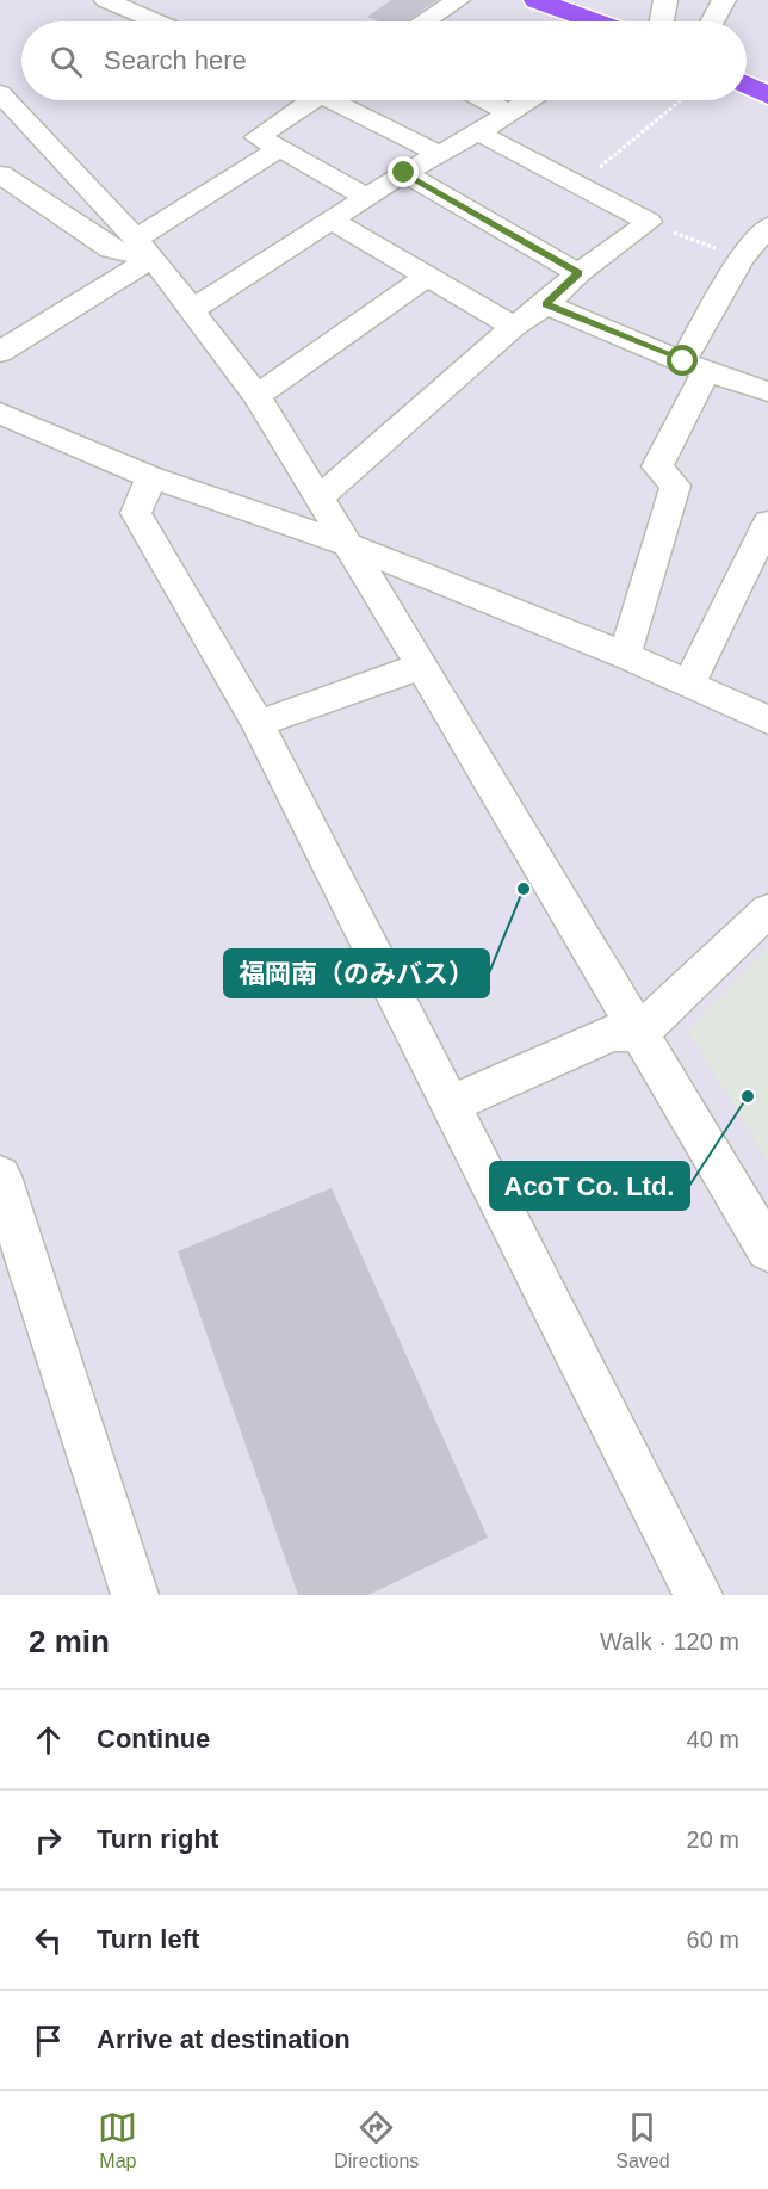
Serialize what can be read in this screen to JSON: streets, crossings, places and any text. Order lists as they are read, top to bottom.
{
  "places": ["福岡南（のみバス）", "AcoT Co. Ltd."],
  "page": {
    "search": "Search here",
    "heading": ["2 min", "Walk · 120 m"],
    "list": [
      ["Continue", "40 m"],
      ["Turn right", "20 m"],
      ["Turn left", "60 m"],
      "Arrive at destination"
    ],
    "nav": ["Map", "Directions", "Saved"]
  }
}
